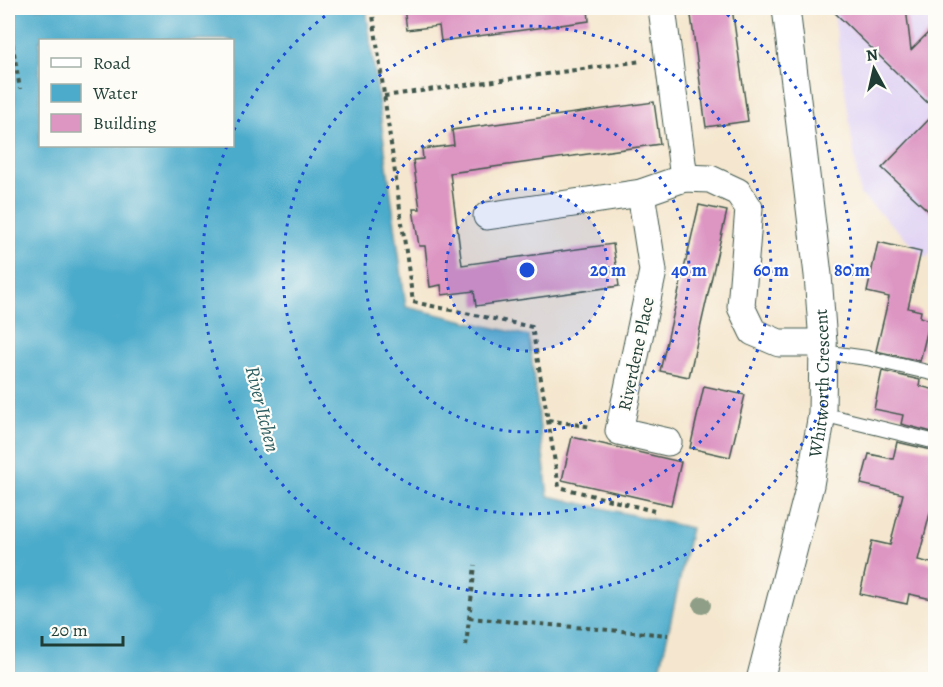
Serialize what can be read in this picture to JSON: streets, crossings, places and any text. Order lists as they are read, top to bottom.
{
  "streets": {
    "street": ["Riverdene Place", "Whitworth Crescent"]
  },
  "water": ["River Itchen"],
  "legend": ["Road", "Water", "Building"],
  "scale_bar": "20 m",
  "north": "top",
  "rings": [
    "20 m",
    "40 m",
    "60 m",
    "80 m"
  ]
}
